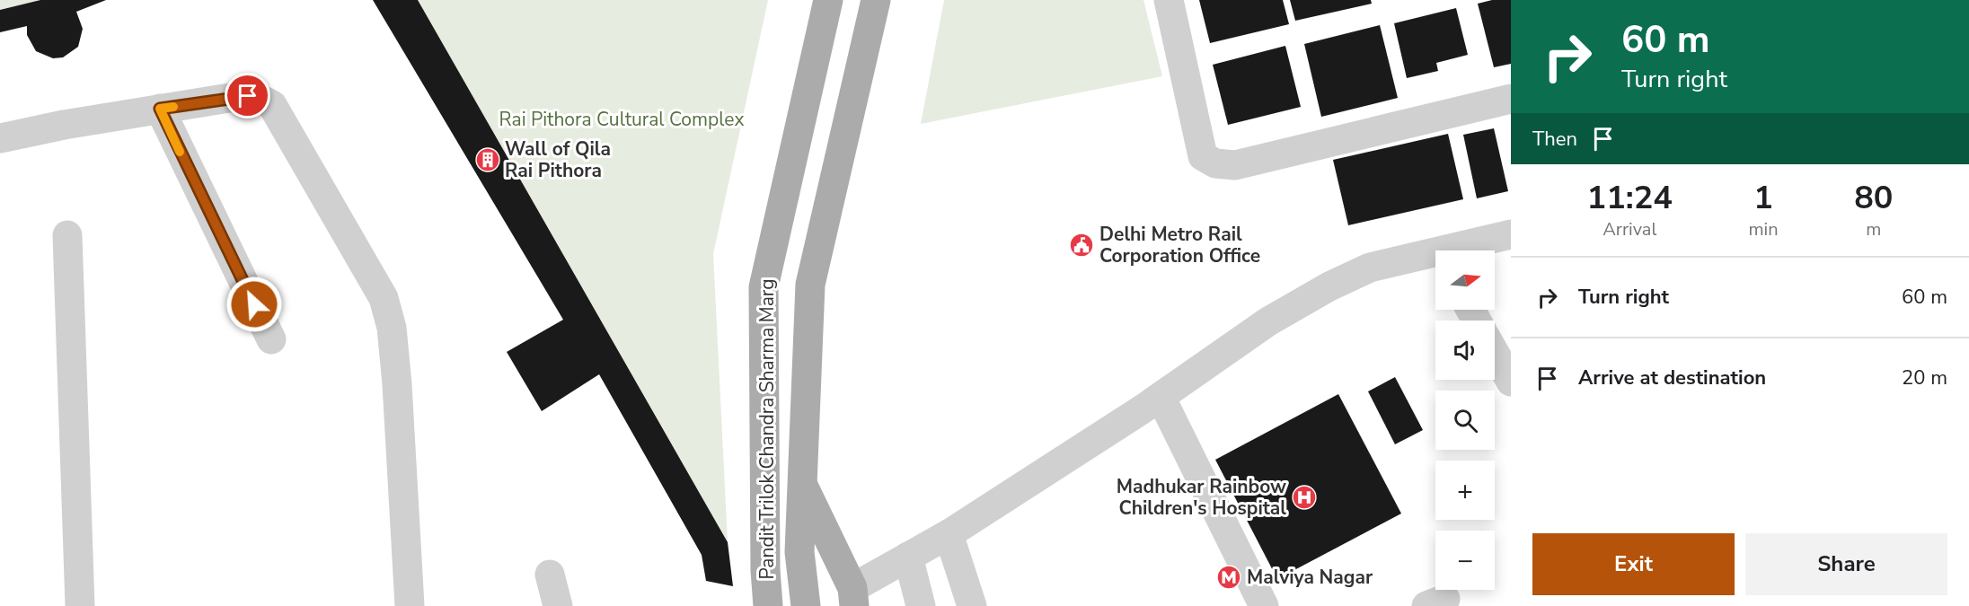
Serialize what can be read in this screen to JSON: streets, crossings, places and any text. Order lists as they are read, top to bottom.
{
  "streets": {
    "main road": ["Pandit Trilok Chandra Sharma Marg"]
  },
  "parks": ["Rai Pithora Cultural Complex"],
  "places": {
    "building": ["Wall of Qila Rai Pithora"],
    "public building": ["Delhi Metro Rail Corporation Office"],
    "hospital": ["Madhukar Rainbow Children's Hospital"],
    "metro station": ["Malviya Nagar"]
  },
  "north": "right",
  "page": {
    "turn": ["60 m", "Turn right"],
    "then": "Then",
    "eta": [
      "11:24",
      "Arrival",
      "1",
      "min",
      "80",
      "m"
    ],
    "map_buttons": ["+", "−"],
    "list": [
      {
        "name": "Turn right",
        "value": "60 m"
      },
      {
        "name": "Arrive at destination",
        "value": "20 m"
      }
    ],
    "buttons": ["Exit", "Share"]
  }
}
